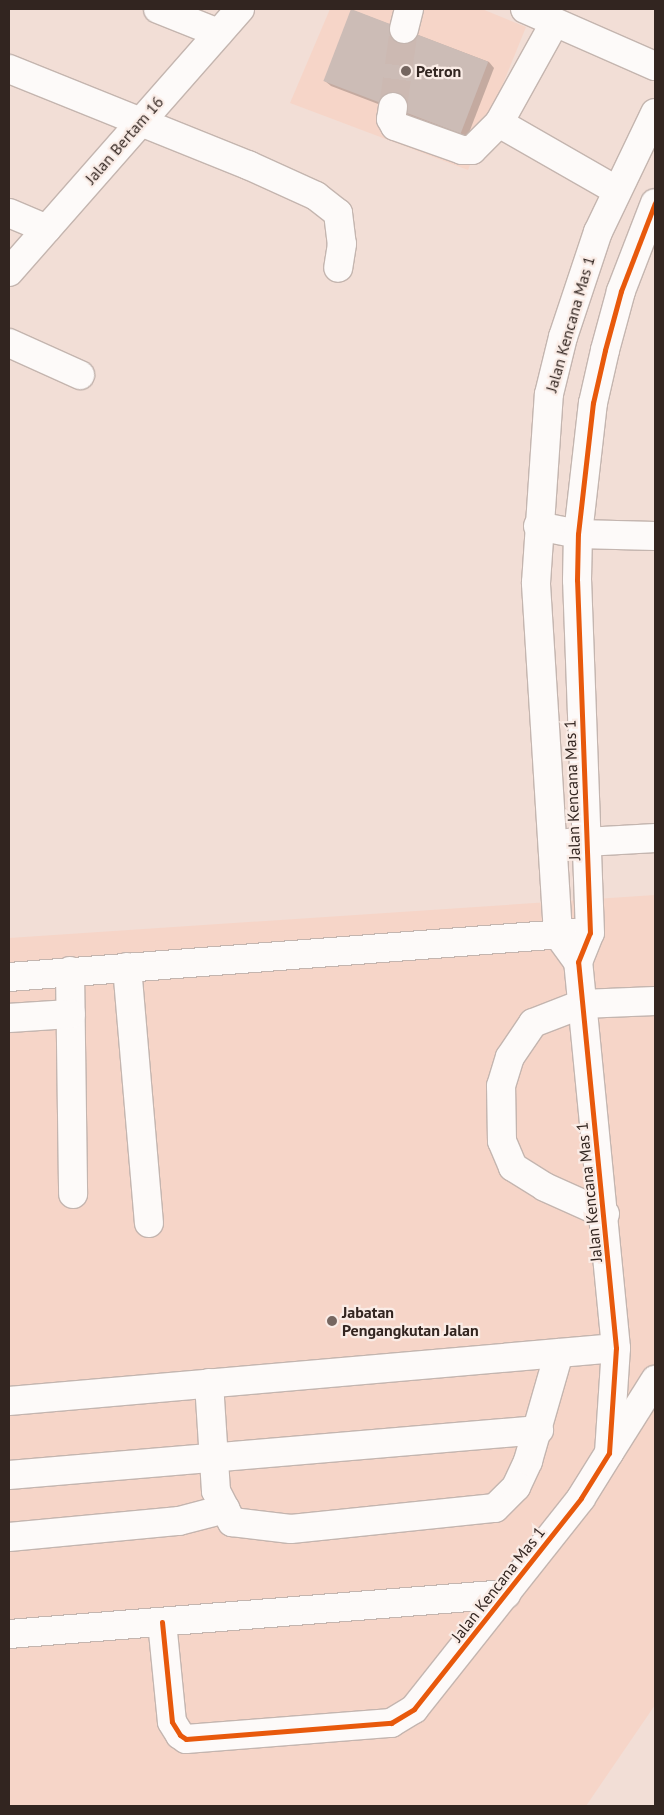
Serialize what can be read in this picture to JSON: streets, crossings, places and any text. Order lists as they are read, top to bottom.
{
  "streets": {
    "street": ["Jalan Bertam 16", "Jalan Kencana Mas 1"]
  },
  "places": ["Petron", "Jabatan Pengangkutan Jalan"]
}
